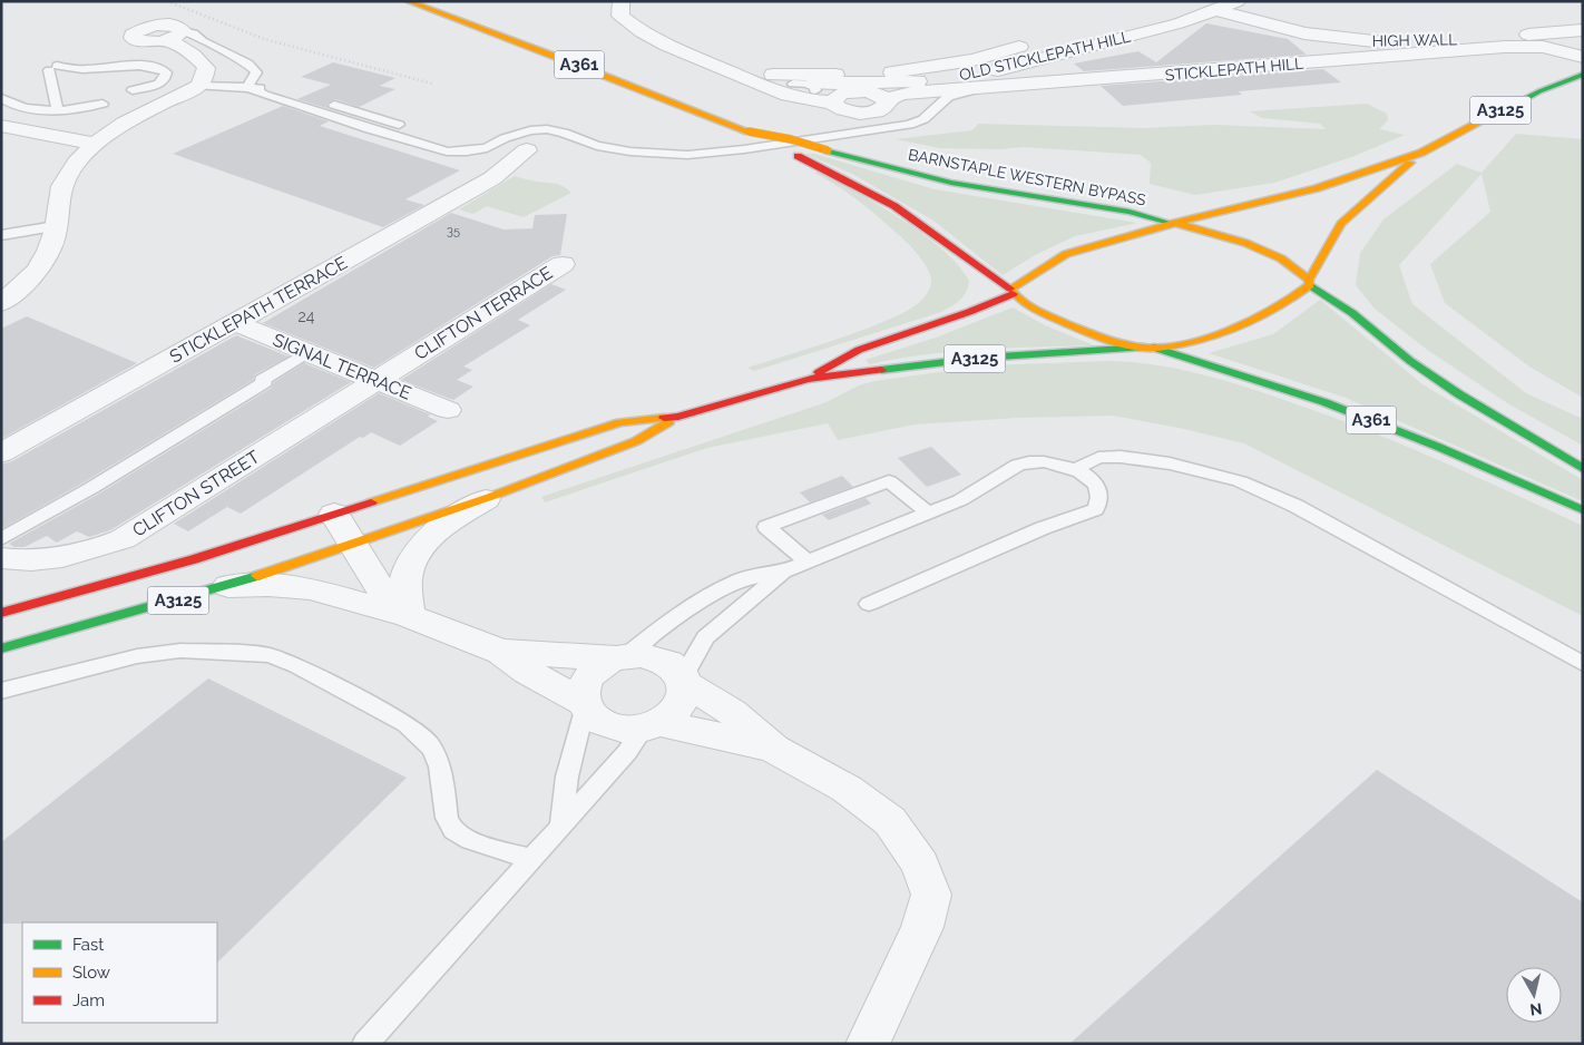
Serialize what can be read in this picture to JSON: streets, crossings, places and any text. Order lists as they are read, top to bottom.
{
  "streets": {
    "main road": ["A361", "A3125", "BARNSTAPLE WESTERN BYPASS"],
    "street": [
      "HIGH WALL",
      "OLD STICKLEPATH HILL",
      "STICKLEPATH HILL",
      "STICKLEPATH TERRACE",
      "CLIFTON TERRACE",
      "SIGNAL TERRACE",
      "CLIFTON STREET"
    ]
  },
  "crossings": [
    ["HIGH WALL", "OLD STICKLEPATH HILL"],
    ["A361", "A3125"],
    ["A361", "BARNSTAPLE WESTERN BYPASS"],
    ["A3125", "BARNSTAPLE WESTERN BYPASS"],
    ["STICKLEPATH TERRACE", "SIGNAL TERRACE"],
    ["CLIFTON TERRACE", "SIGNAL TERRACE"],
    ["CLIFTON TERRACE", "CLIFTON STREET"],
    ["SIGNAL TERRACE", "CLIFTON STREET"]
  ],
  "house_numbers": ["35", "24"],
  "legend": ["Fast", "Slow", "Jam"],
  "north": "bottom"
}
